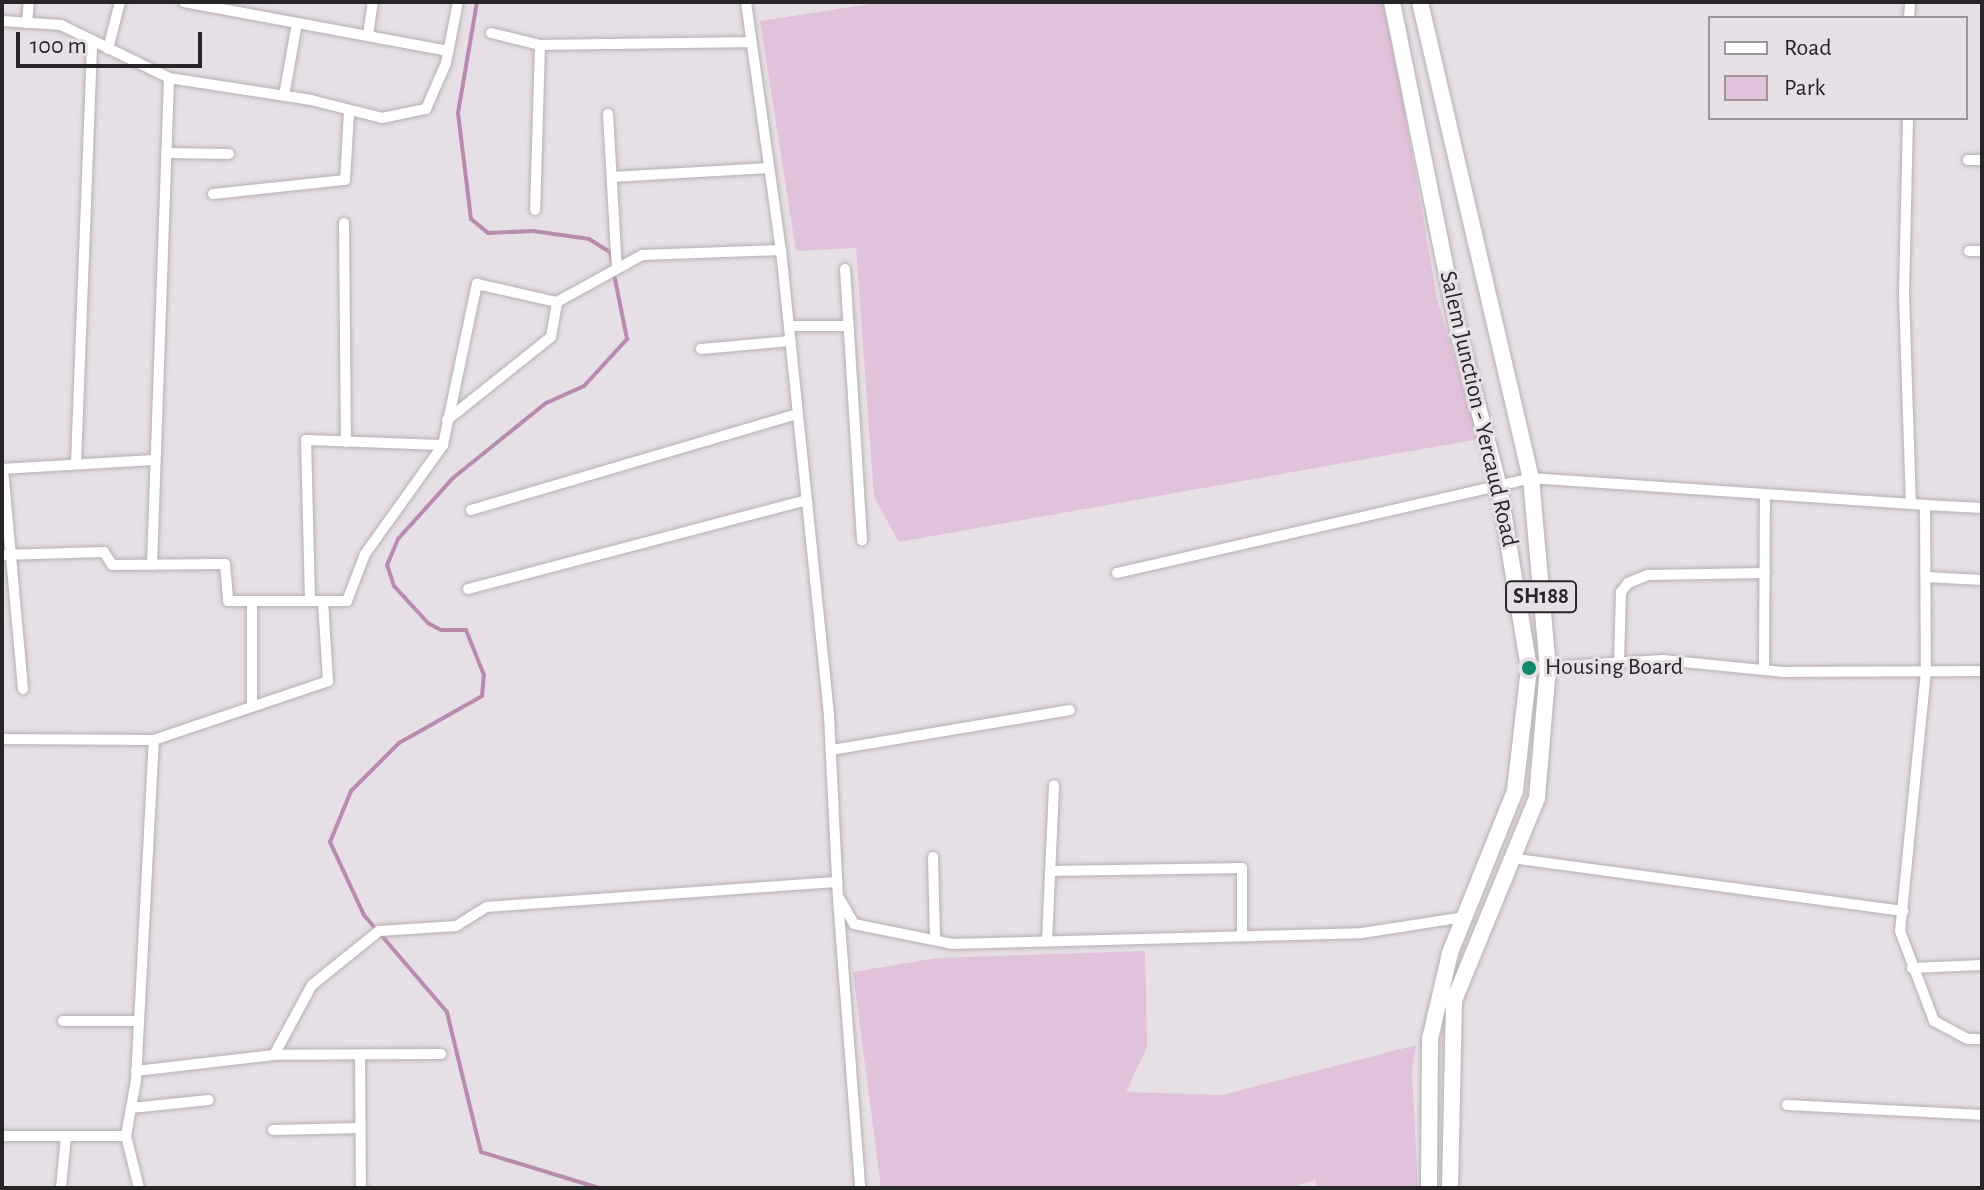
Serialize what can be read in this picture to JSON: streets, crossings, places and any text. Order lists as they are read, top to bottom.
{
  "streets": {
    "main road": ["Salem Junction - Yercaud Road", "SH188"]
  },
  "places": ["Housing Board"],
  "legend": ["Road", "Park"],
  "scale_bar": "100 m"
}
